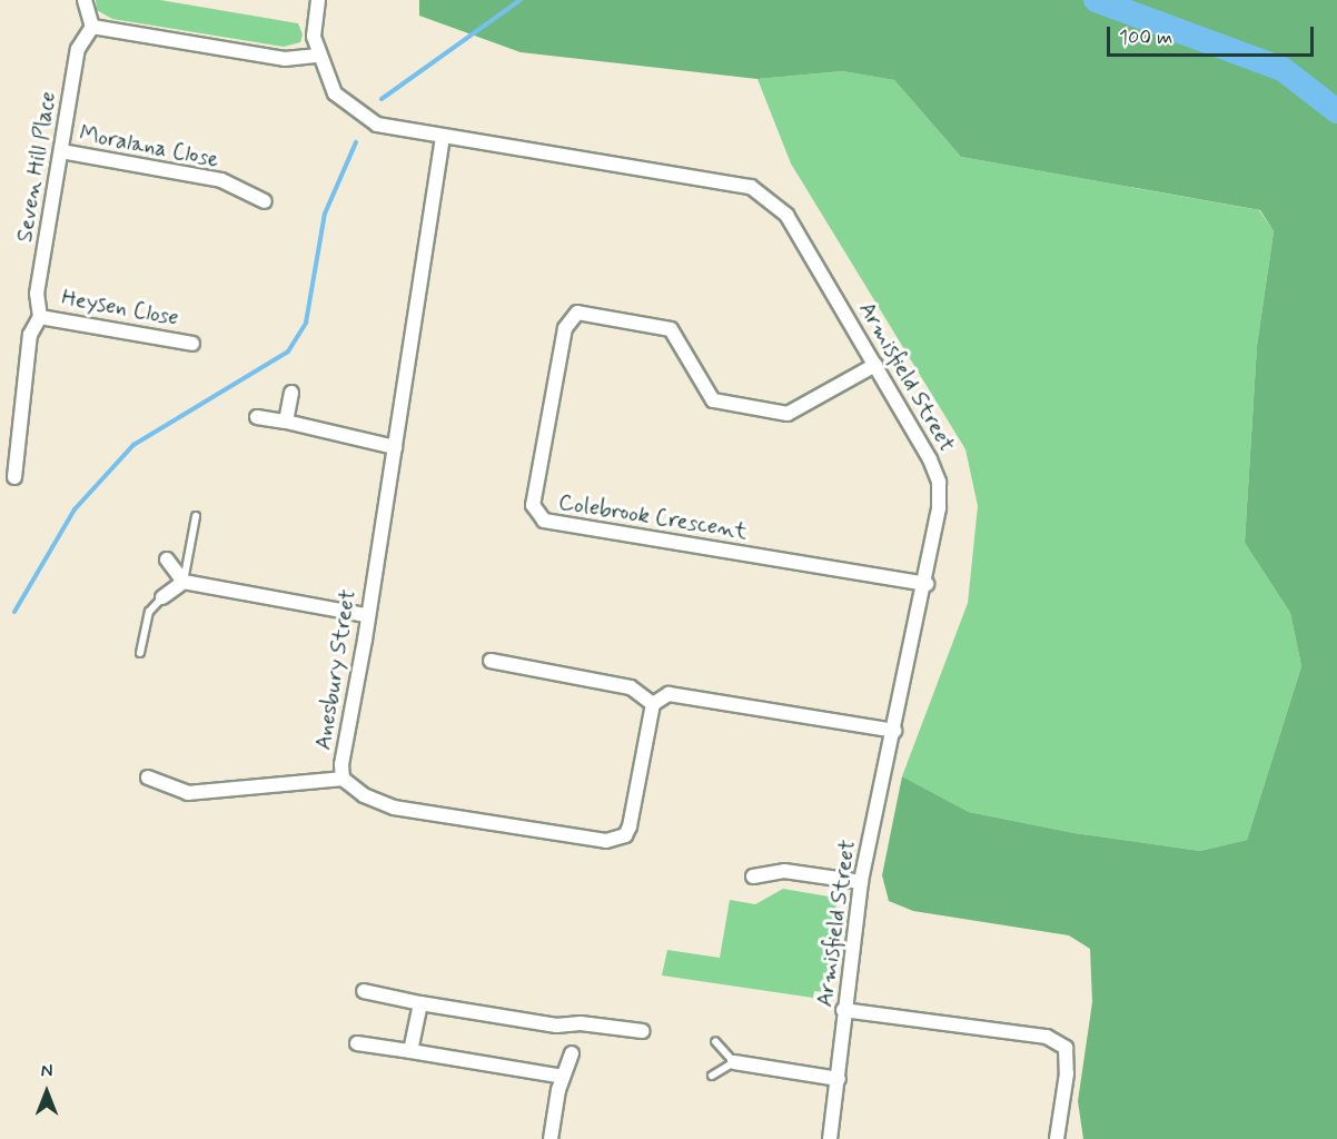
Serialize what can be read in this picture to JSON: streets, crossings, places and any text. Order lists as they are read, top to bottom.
{
  "streets": {
    "street": [
      "Moralana Close",
      "Seven Hill Place",
      "Heysen Close",
      "Armisfield Street",
      "Colebrook Crescent",
      "Anesbury Street"
    ]
  },
  "crossings": [
    ["Moralana Close", "Seven Hill Place"],
    ["Seven Hill Place", "Heysen Close"],
    ["Armisfield Street", "Colebrook Crescent"],
    ["Armisfield Street", "Anesbury Street"]
  ],
  "scale_bar": "100 m",
  "north": "top"
}
